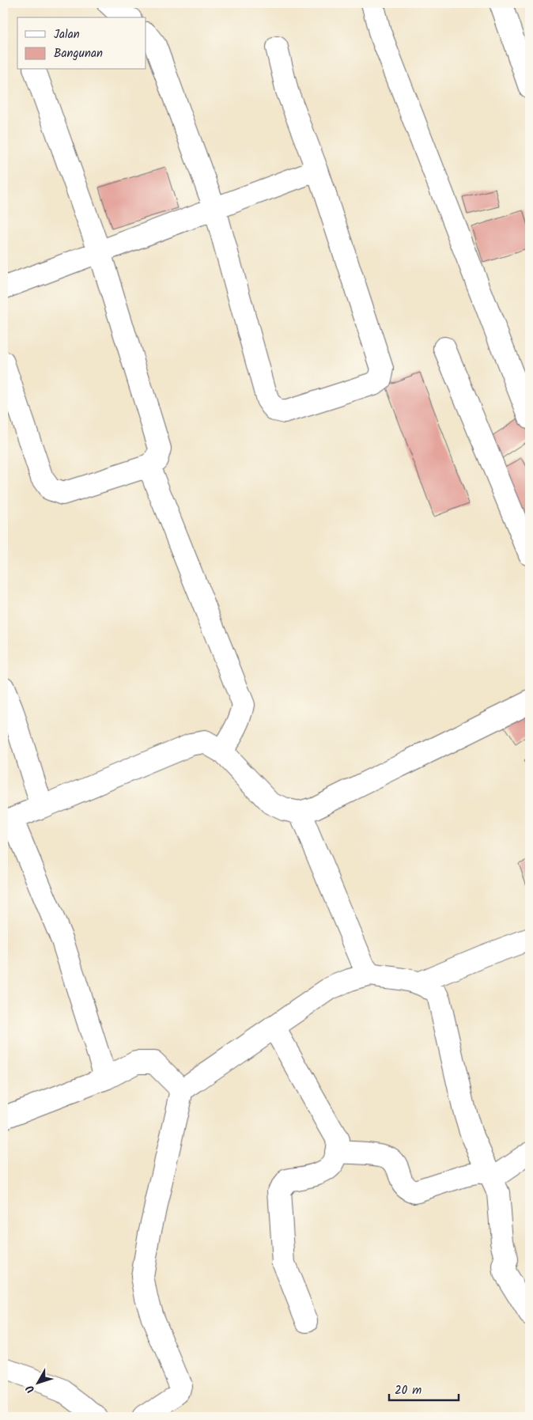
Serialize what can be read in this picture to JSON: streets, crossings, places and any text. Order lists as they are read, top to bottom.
{
  "legend": ["Jalan", "Bangunan"],
  "scale_bar": "20 m",
  "north": "bottom left"
}
